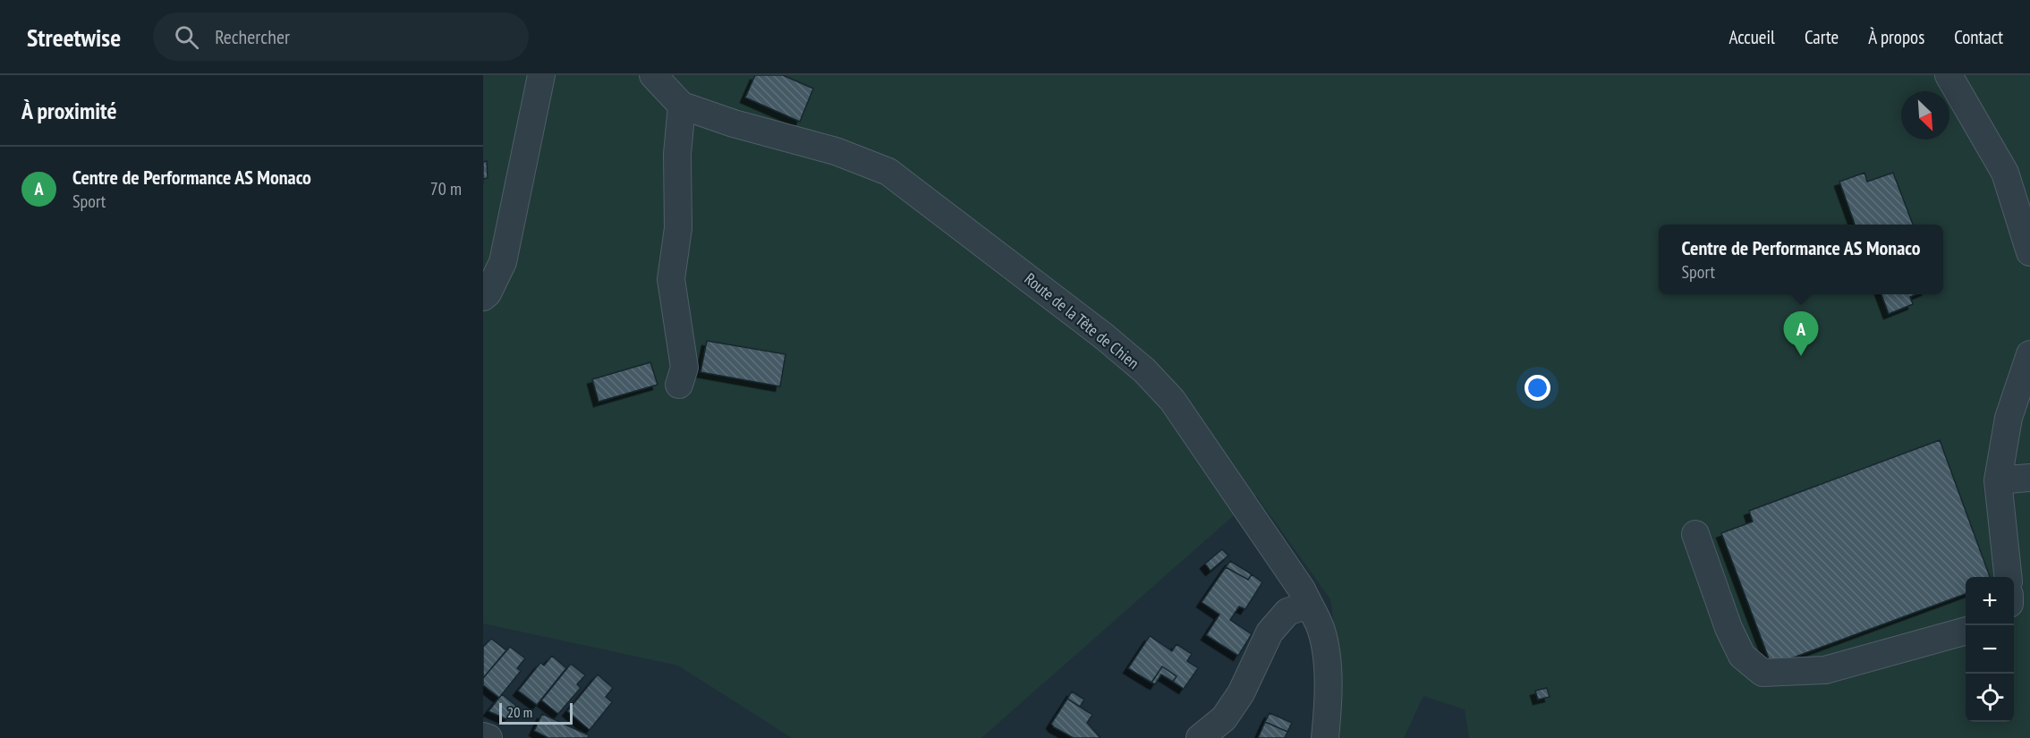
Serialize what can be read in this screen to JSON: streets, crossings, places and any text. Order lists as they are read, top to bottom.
{
  "streets": {
    "street": ["Route de la Tête de Chien"]
  },
  "scale_bar": "20 m",
  "north": "bottom right",
  "page": {
    "header": "Streetwise",
    "search": "Rechercher",
    "nav": [
      "Accueil",
      "Carte",
      "À propos",
      "Contact"
    ],
    "heading": "À proximité",
    "list": [
      {
        "mark": "A",
        "name": "Centre de Performance AS Monaco",
        "note": "Sport",
        "value": "70 m"
      }
    ],
    "popup": ["Centre de Performance AS Monaco", "Sport"],
    "pins": "A",
    "map_buttons": ["+", "−"],
    "scale": "20 m"
  }
}
